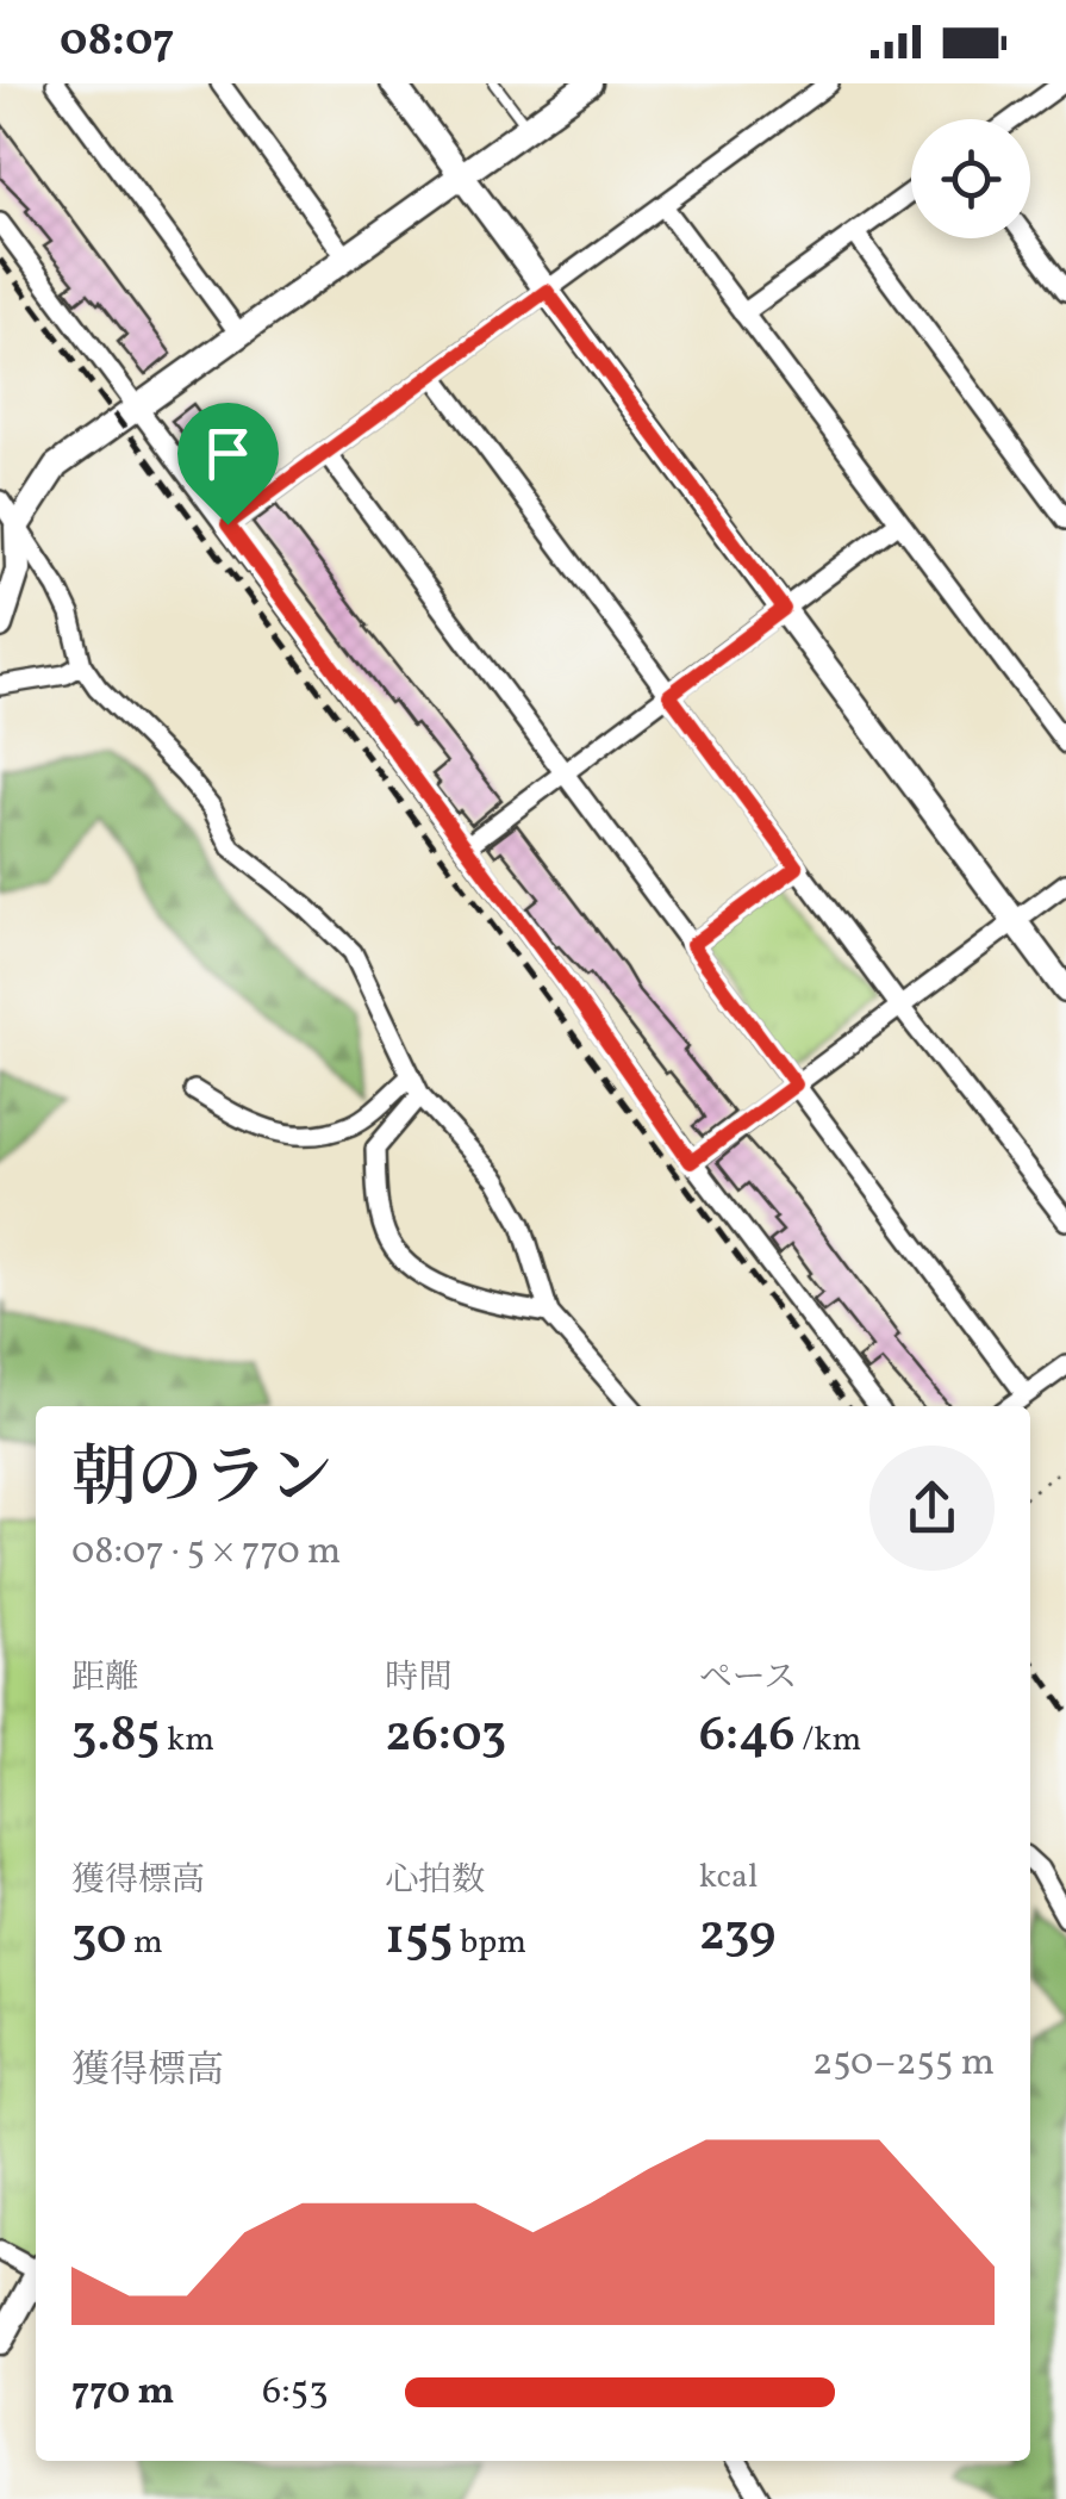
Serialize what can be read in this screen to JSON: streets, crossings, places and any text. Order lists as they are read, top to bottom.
{
  "page": {
    "status": "08:07",
    "heading": ["朝のラン", "08:07 · 5 × 770 m"],
    "stats": [
      ["距離", "3.85 km"],
      ["時間", "26:03"],
      ["ペース", "6:46 /km"],
      ["獲得標高", "30 m"],
      ["心拍数", "155 bpm"],
      ["kcal", "239"]
    ],
    "chart": ["獲得標高", "250–255 m"],
    "list": [
      {
        "name": "770 m",
        "note": "6:53"
      }
    ]
  }
}
